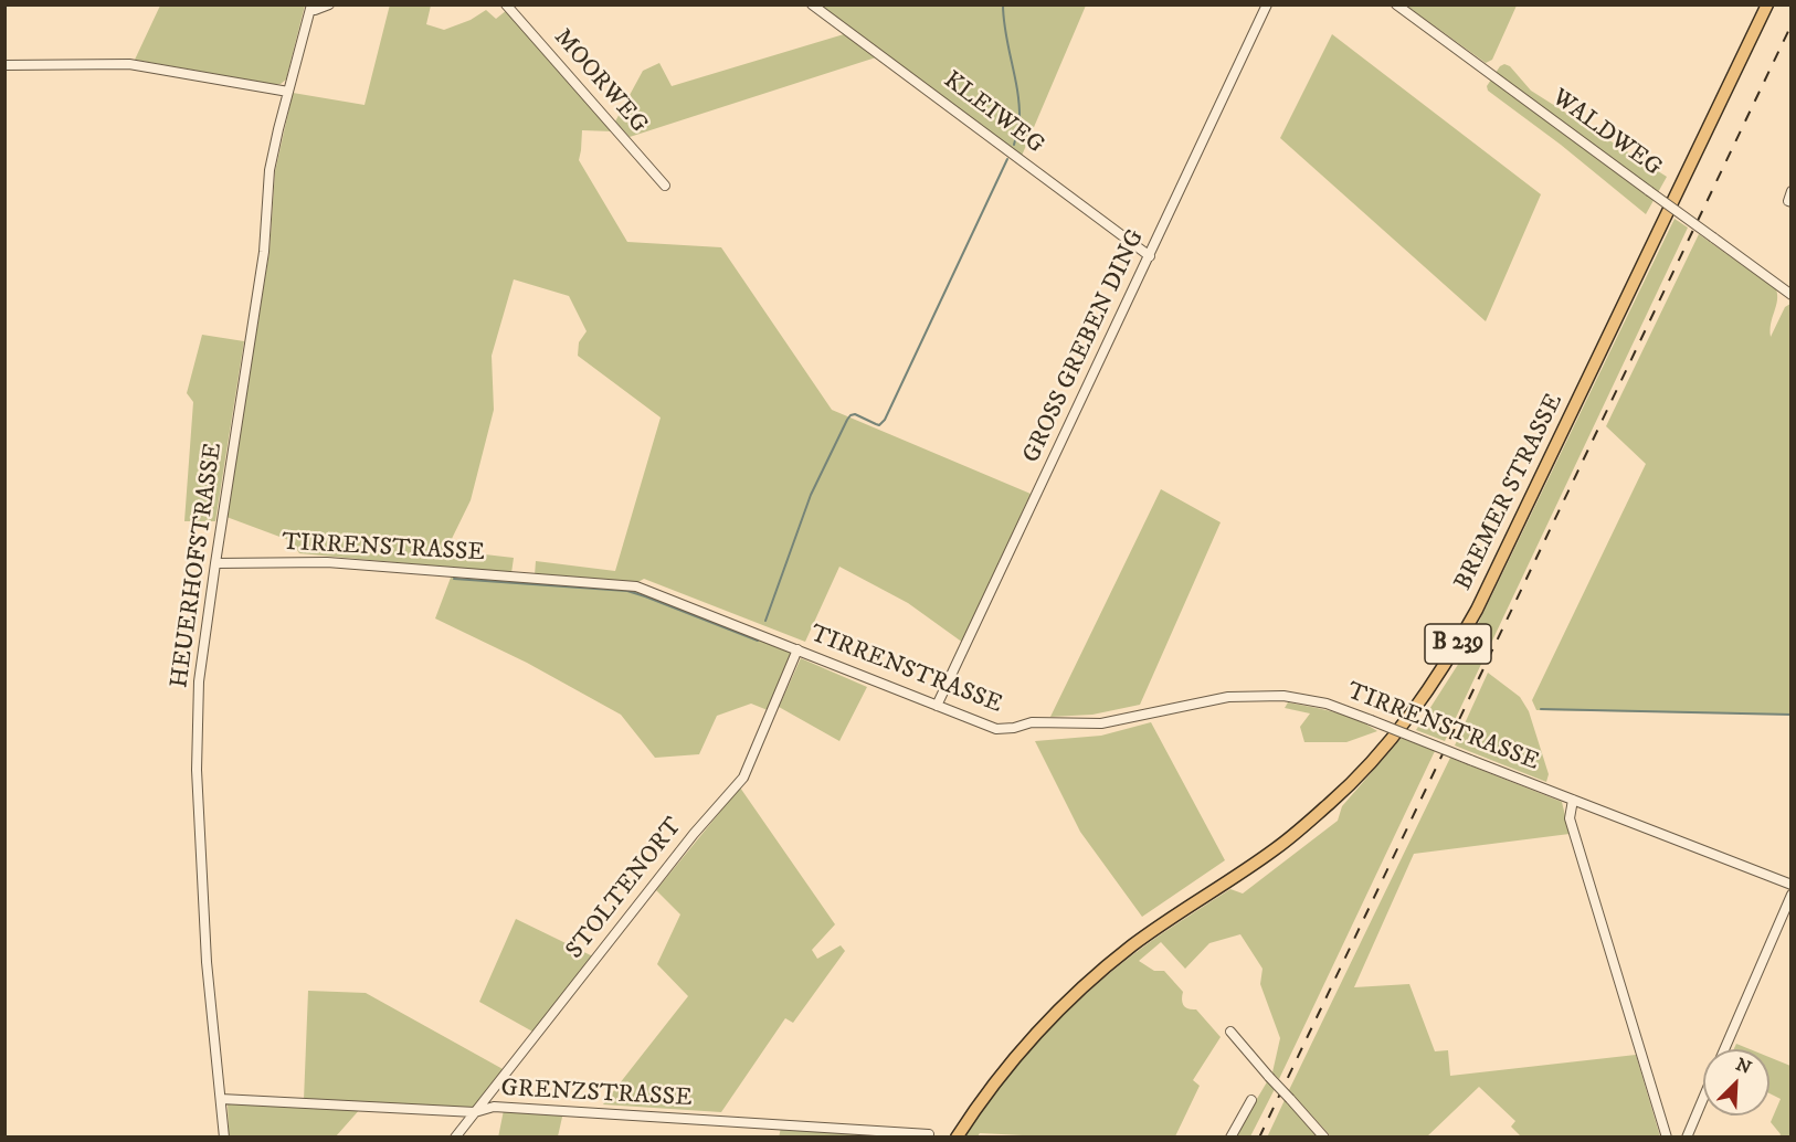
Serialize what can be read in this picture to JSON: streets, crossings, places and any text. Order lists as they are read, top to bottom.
{
  "streets": {
    "main road": ["BREMER STRASSE", "B 239"],
    "street": [
      "MOORWEG",
      "KLEIWEG",
      "WALDWEG",
      "GROSS GREBEN DING",
      "TIRRENSTRASSE",
      "HEUERHOFSTRASSE",
      "STOLTENORT",
      "GRENZSTRASSE"
    ]
  },
  "crossings": [
    ["KLEIWEG", "GROSS GREBEN DING"],
    ["GROSS GREBEN DING", "TIRRENSTRASSE"],
    ["TIRRENSTRASSE", "HEUERHOFSTRASSE"],
    ["TIRRENSTRASSE", "STOLTENORT"],
    ["HEUERHOFSTRASSE", "GRENZSTRASSE"],
    ["STOLTENORT", "GRENZSTRASSE"]
  ],
  "north": "top right"
}
